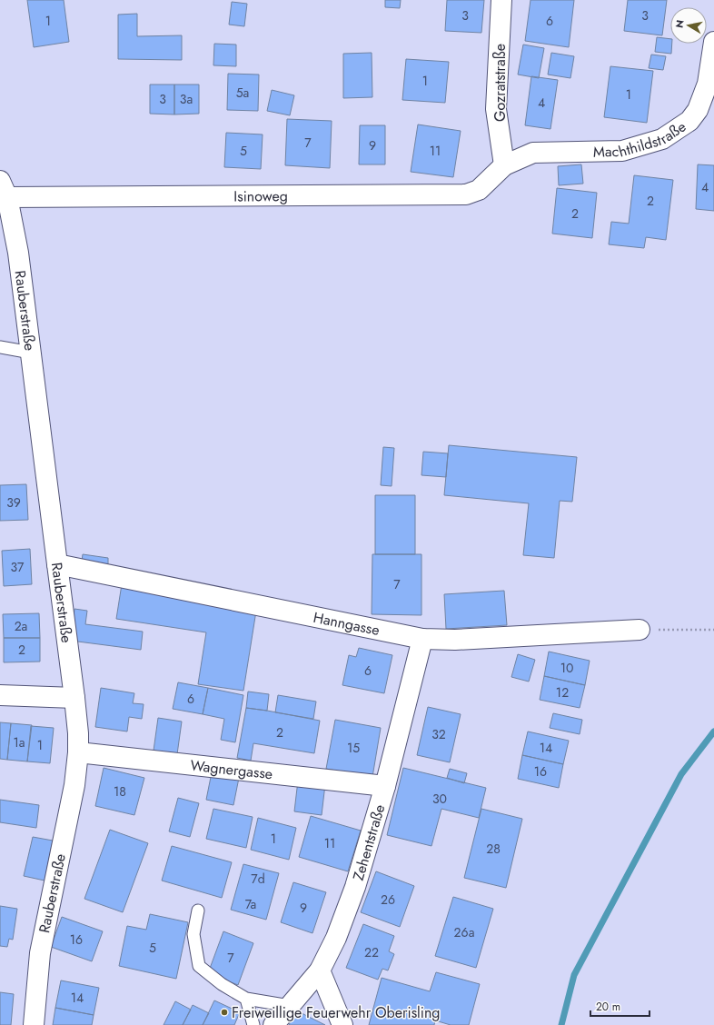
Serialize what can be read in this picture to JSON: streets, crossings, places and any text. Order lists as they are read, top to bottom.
{
  "streets": {
    "street": [
      "Gozratstraße",
      "Machthildstraße",
      "Isinoweg",
      "Rauberstraße",
      "Hanngasse",
      "Wagnergasse",
      "Zehentstraße"
    ]
  },
  "crossings": [
    ["Gozratstraße", "Machthildstraße"],
    ["Gozratstraße", "Isinoweg"],
    ["Machthildstraße", "Isinoweg"],
    ["Isinoweg", "Rauberstraße"],
    ["Rauberstraße", "Hanngasse"],
    ["Rauberstraße", "Wagnergasse"],
    ["Hanngasse", "Zehentstraße"],
    ["Wagnergasse", "Zehentstraße"]
  ],
  "places": ["Freiweillige Feuerwehr Oberisling"],
  "house_numbers": [
    "3",
    "3",
    "1",
    "6",
    "1",
    "5a",
    "1",
    "3",
    "3a",
    "4",
    "7",
    "9",
    "5",
    "11",
    "4",
    "2",
    "2",
    "39",
    "37",
    "7",
    "2a",
    "2",
    "10",
    "6",
    "12",
    "6",
    "2",
    "32",
    "1a",
    "1",
    "15",
    "14",
    "16",
    "18",
    "30",
    "1",
    "11",
    "28",
    "7d",
    "26",
    "7a",
    "9",
    "26a",
    "16",
    "5",
    "22",
    "7",
    "14"
  ],
  "scale_bar": "20 m",
  "north": "left"
}
